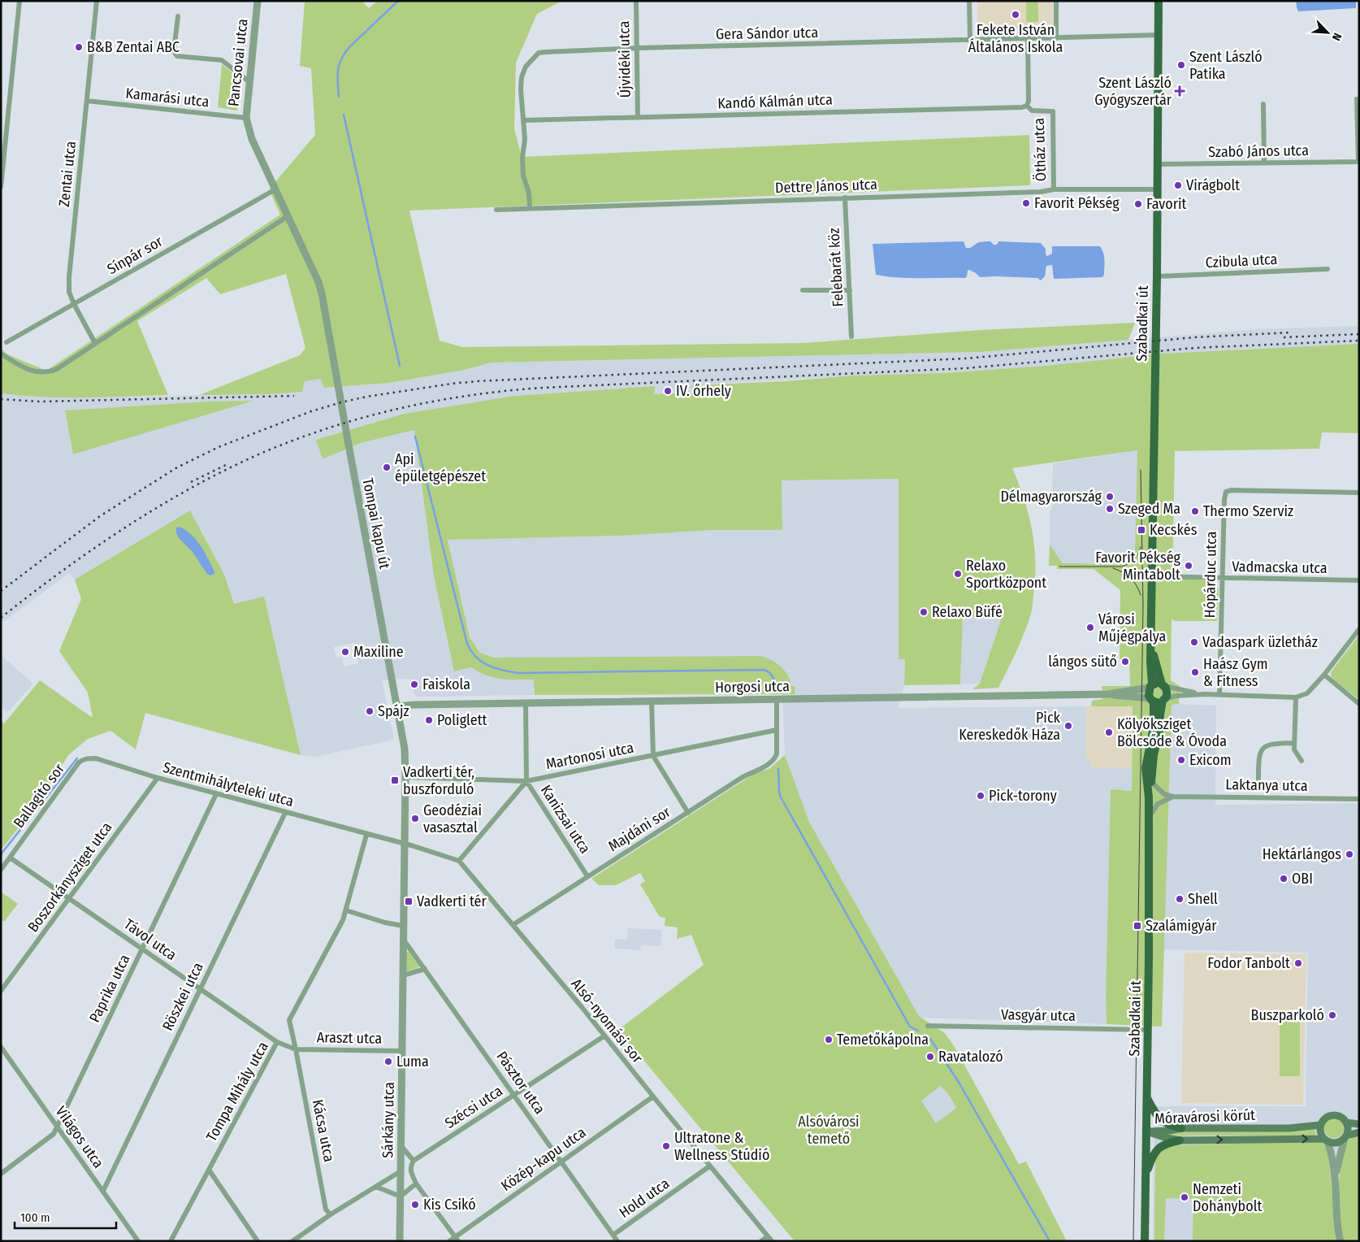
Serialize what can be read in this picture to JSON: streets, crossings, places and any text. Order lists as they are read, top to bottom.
{
  "streets": {
    "main road": ["Szabadkai út", "Móravárosi körút"],
    "street": [
      "Gera Sándor utca",
      "Újvidéki utca",
      "Pancsovai utca",
      "Kamarási utca",
      "Kandó Kálmán utca",
      "Ötház utca",
      "Szabó János utca",
      "Zentai utca",
      "Dettre János utca",
      "Sínpár sor",
      "Czibula utca",
      "Felebarát köz",
      "Tompai kapu út",
      "Vadmacska utca",
      "Hópárduc utca",
      "Horgosi utca",
      "Martonosi utca",
      "Szentmihályteleki utca",
      "Laktanya utca",
      "Ballagitó sor",
      "Kanizsai utca",
      "Majdáni sor",
      "Boszorkánysziget utca",
      "Távol utca",
      "Paprika utca",
      "Röszkei utca",
      "Vasgyár utca",
      "Alsó-nyomási sor",
      "Araszt utca",
      "Pásztor utca",
      "Tompa Mihály utca",
      "Szécsi utca",
      "Sárkány utca",
      "Kácsa utca",
      "Világos utca",
      "Közép-kapu utca",
      "Hold utca"
    ]
  },
  "crossings": [
    ["Gera Sándor utca", "Újvidéki utca"],
    ["Gera Sándor utca", "Kandó Kálmán utca"],
    ["Gera Sándor utca", "Dettre János utca"],
    ["Gera Sándor utca", "Szabadkai út"],
    ["Újvidéki utca", "Kandó Kálmán utca"],
    ["Pancsovai utca", "Kamarási utca"],
    ["Pancsovai utca", "Sínpár sor"],
    ["Pancsovai utca", "Tompai kapu út"],
    ["Kamarási utca", "Zentai utca"],
    ["Kandó Kálmán utca", "Ötház utca"],
    ["Ötház utca", "Dettre János utca"],
    ["Szabó János utca", "Szabadkai út"],
    ["Zentai utca", "Sínpár sor"],
    ["Dettre János utca", "Felebarát köz"],
    ["Dettre János utca", "Szabadkai út"],
    ["Czibula utca", "Szabadkai út"],
    ["Szabadkai út", "Vadmacska utca"],
    ["Szabadkai út", "Horgosi utca"],
    ["Szabadkai út", "Laktanya utca"],
    ["Szabadkai út", "Vasgyár utca"],
    ["Szabadkai út", "Móravárosi körút"],
    ["Tompai kapu út", "Horgosi utca"],
    ["Tompai kapu út", "Martonosi utca"],
    ["Tompai kapu út", "Alsó-nyomási sor"],
    ["Vadmacska utca", "Hópárduc utca"],
    ["Horgosi utca", "Kanizsai utca"],
    ["Martonosi utca", "Kanizsai utca"],
    ["Martonosi utca", "Majdáni sor"],
    ["Szentmihályteleki utca", "Ballagitó sor"],
    ["Szentmihályteleki utca", "Boszorkánysziget utca"],
    ["Szentmihályteleki utca", "Paprika utca"],
    ["Szentmihályteleki utca", "Röszkei utca"],
    ["Ballagitó sor", "Távol utca"],
    ["Kanizsai utca", "Majdáni sor"],
    ["Majdáni sor", "Alsó-nyomási sor"],
    ["Boszorkánysziget utca", "Távol utca"],
    ["Távol utca", "Paprika utca"],
    ["Távol utca", "Röszkei utca"],
    ["Távol utca", "Tompa Mihály utca"],
    ["Paprika utca", "Világos utca"],
    ["Röszkei utca", "Világos utca"],
    ["Alsó-nyomási sor", "Szécsi utca"],
    ["Alsó-nyomási sor", "Közép-kapu utca"],
    ["Alsó-nyomási sor", "Hold utca"],
    ["Araszt utca", "Tompa Mihály utca"],
    ["Araszt utca", "Sárkány utca"],
    ["Araszt utca", "Kácsa utca"],
    ["Pásztor utca", "Szécsi utca"],
    ["Pásztor utca", "Sárkány utca"],
    ["Pásztor utca", "Közép-kapu utca"],
    ["Pásztor utca", "Hold utca"],
    ["Tompa Mihály utca", "Kácsa utca"]
  ],
  "parks": ["Alsóvárosi temető"],
  "places": {
    "other": [
      "Fekete István Általános Iskola",
      "B&B Zentai ABC",
      "Szent László Patika",
      "Virágbolt",
      "Favorit Pékség",
      "Favorit",
      "IV. őrhely",
      "Api épületgépészet",
      "Délmagyarország",
      "Szeged Ma",
      "Thermo Szerviz",
      "Favorit Pékség Mintabolt",
      "Relaxo Sportközpont",
      "Relaxo Büfé",
      "Városi Műjégpálya",
      "Vadaspark üzletház",
      "Maxiline",
      "lángos sütő",
      "Haász Gym & Fitness",
      "Faiskola",
      "Spájz",
      "Poliglett",
      "Pick Kereskedők Háza",
      "Kölyöksziget Bölcsőde & Óvoda",
      "Exicom",
      "Pick-torony",
      "Geodéziai vasasztal",
      "Hektárlángos",
      "OBI",
      "Shell",
      "Fodor Tanbolt",
      "Buszparkoló",
      "Temetőkápolna",
      "Ravatalozó",
      "Luma",
      "Ultratone & Wellness Stúdió",
      "Nemzeti Dohánybolt",
      "Kis Csikó"
    ],
    "health": ["Szent László Gyógyszertár"],
    "transit": [
      "Kecskés",
      "Vadkerti tér, buszforduló",
      "Vadkerti tér",
      "Szalámigyár"
    ]
  },
  "scale_bar": "100 m",
  "north": "bottom right"
}
